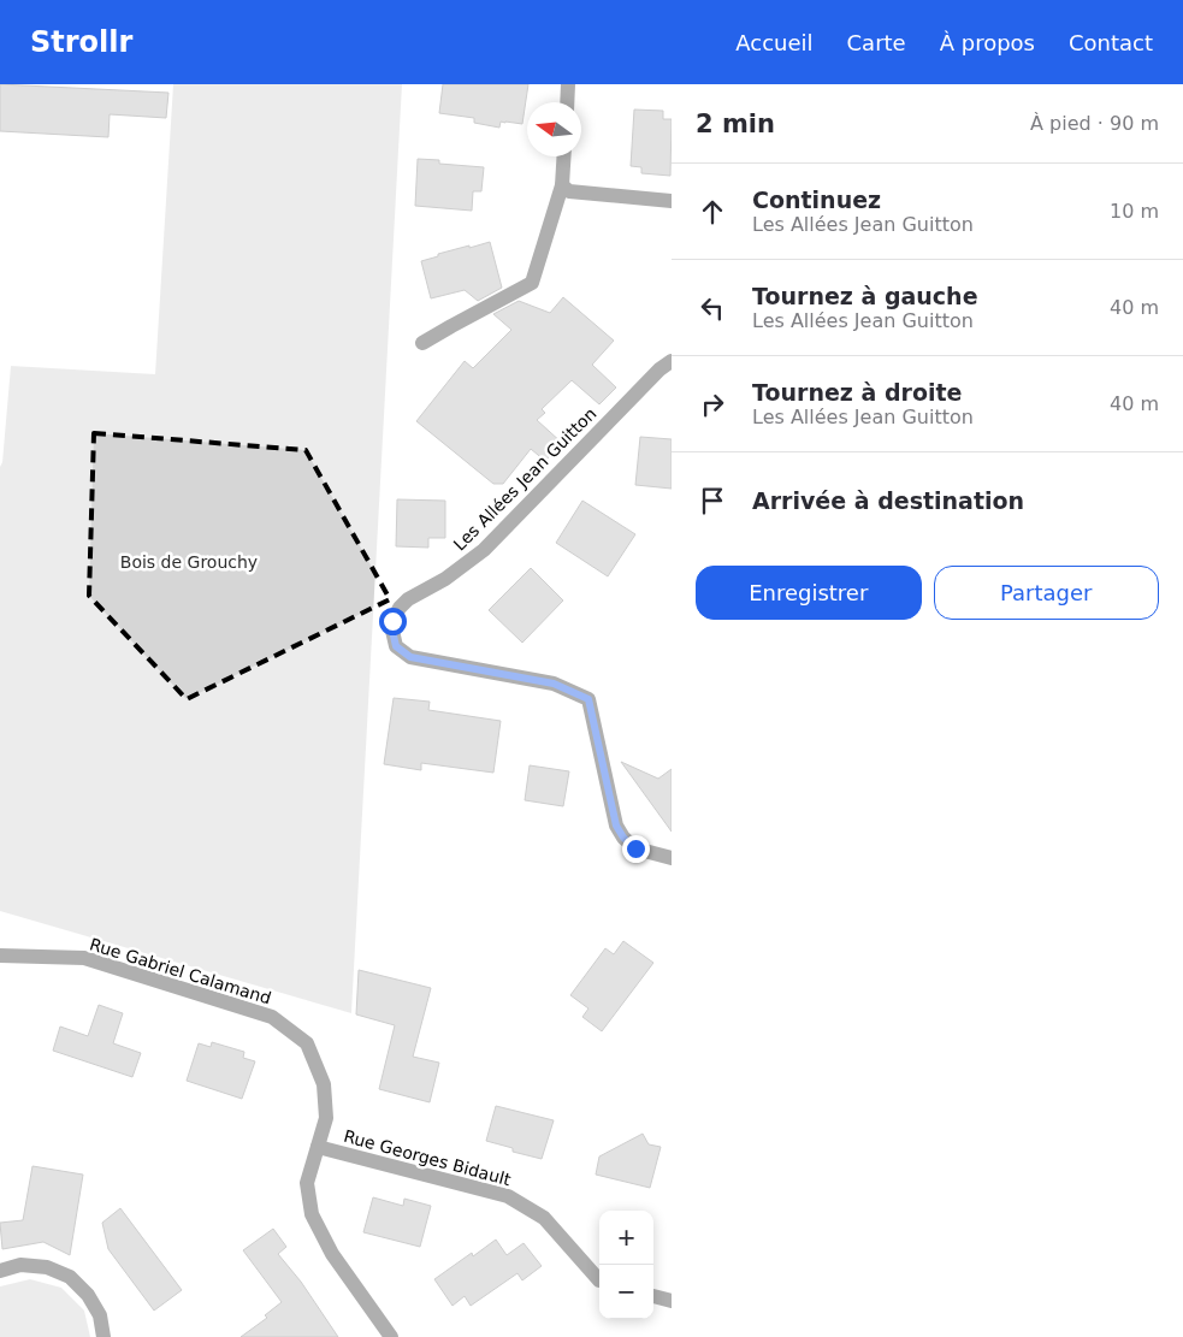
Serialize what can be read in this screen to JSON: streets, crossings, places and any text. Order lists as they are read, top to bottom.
{
  "streets": {
    "street": ["Les Allées Jean Guitton", "Rue Gabriel Calamand", "Rue Georges Bidault"]
  },
  "crossings": [
    ["Rue Gabriel Calamand", "Rue Georges Bidault"]
  ],
  "parks": ["Bois de Grouchy"],
  "north": "left",
  "page": {
    "header": "Strollr",
    "nav": [
      "Accueil",
      "Carte",
      "À propos",
      "Contact"
    ],
    "heading": ["2 min", "À pied · 90 m"],
    "list": [
      ["Continuez", "Les Allées Jean Guitton", "10 m"],
      ["Tournez à gauche", "Les Allées Jean Guitton", "40 m"],
      ["Tournez à droite", "Les Allées Jean Guitton", "40 m"],
      "Arrivée à destination"
    ],
    "buttons": ["Enregistrer", "Partager"],
    "map_buttons": ["+", "−"]
  }
}
